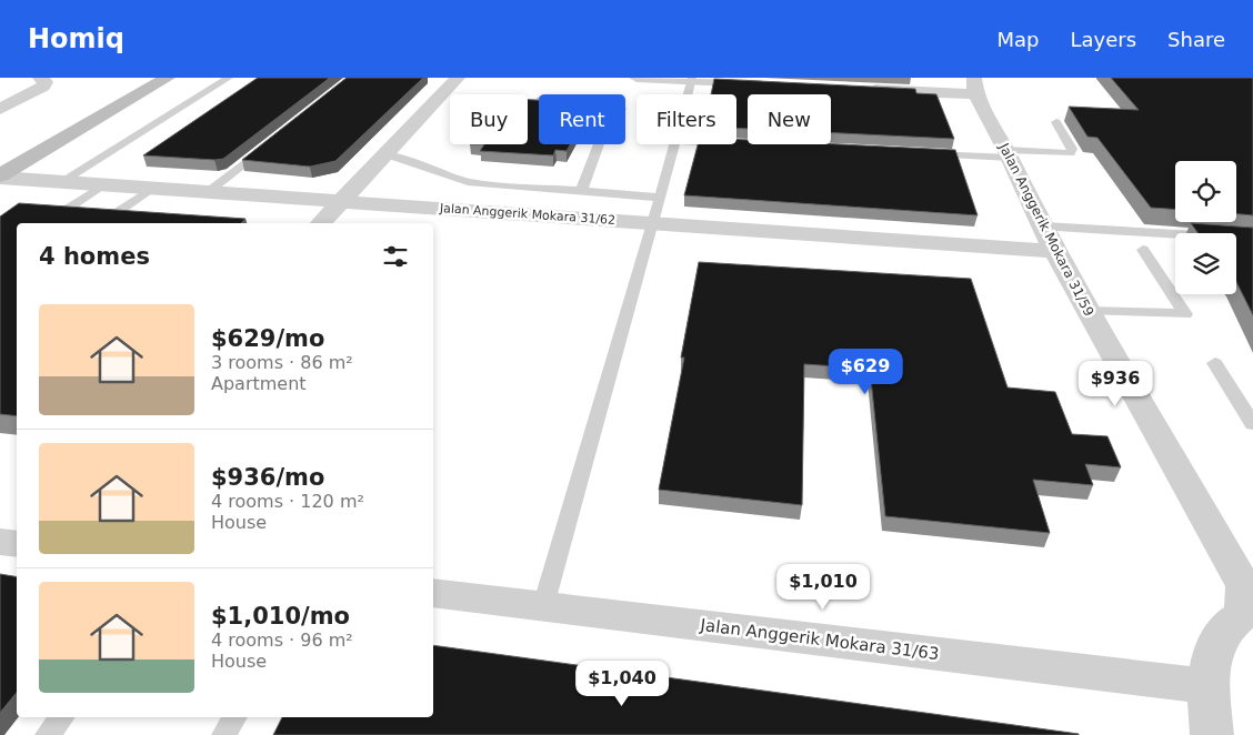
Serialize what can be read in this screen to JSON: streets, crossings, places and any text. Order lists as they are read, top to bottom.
{
  "streets": {
    "street": ["Jalan Anggerik Mokara 31/62", "Jalan Anggerik Mokara 31/59", "Jalan Anggerik Mokara 31/63"]
  },
  "crossings": [
    ["Jalan Anggerik Mokara 31/62", "Jalan Anggerik Mokara 31/59"],
    ["Jalan Anggerik Mokara 31/59", "Jalan Anggerik Mokara 31/63"]
  ],
  "page": {
    "header": "Homiq",
    "nav": ["Map", "Layers", "Share"],
    "chip": [
      "Buy",
      "Rent",
      "Filters",
      "New"
    ],
    "heading": "4 homes",
    "list": [
      {
        "name": "$629/mo",
        "note": "3 rooms · 86 m² · Apartment"
      },
      {
        "name": "$936/mo",
        "note": "4 rooms · 120 m² · House"
      },
      {
        "name": "$1,010/mo",
        "note": "4 rooms · 96 m² · House"
      }
    ],
    "price": [
      "$629",
      "$936",
      "$1,010",
      "$1,040"
    ]
  }
}
